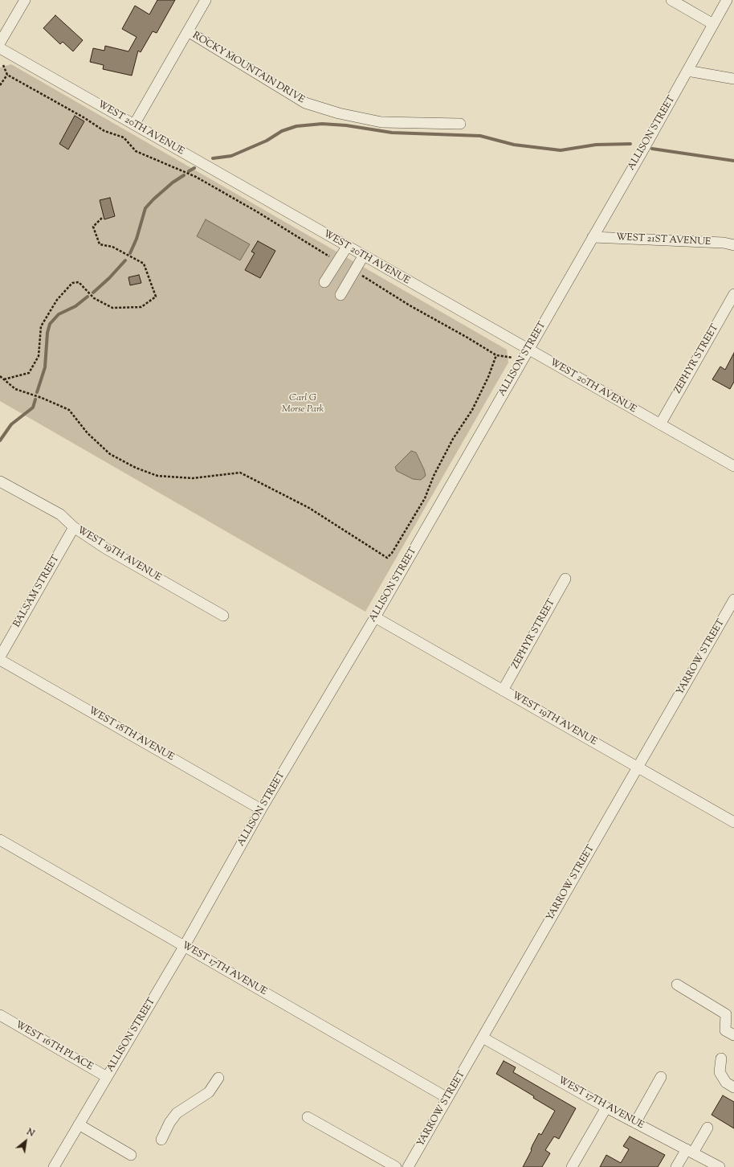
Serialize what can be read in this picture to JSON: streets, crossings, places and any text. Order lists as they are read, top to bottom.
{
  "streets": {
    "street": [
      "ROCKY MOUNTAIN DRIVE",
      "WEST 20TH AVENUE",
      "ALLISON STREET",
      "WEST 21ST AVENUE",
      "ZEPHYR STREET",
      "WEST 19TH AVENUE",
      "BALSAM STREET",
      "YARROW STREET",
      "WEST 18TH AVENUE",
      "WEST 17TH AVENUE",
      "WEST 16TH PLACE"
    ]
  },
  "crossings": [
    ["WEST 20TH AVENUE", "ALLISON STREET"],
    ["WEST 20TH AVENUE", "ZEPHYR STREET"],
    ["ALLISON STREET", "WEST 21ST AVENUE"],
    ["ALLISON STREET", "WEST 19TH AVENUE"],
    ["ALLISON STREET", "WEST 18TH AVENUE"],
    ["ALLISON STREET", "WEST 17TH AVENUE"],
    ["ALLISON STREET", "WEST 16TH PLACE"],
    ["ZEPHYR STREET", "WEST 19TH AVENUE"],
    ["WEST 19TH AVENUE", "BALSAM STREET"],
    ["WEST 19TH AVENUE", "YARROW STREET"],
    ["YARROW STREET", "WEST 17TH AVENUE"]
  ],
  "parks": ["Carl G Morse Park"],
  "north": "top right"
}
